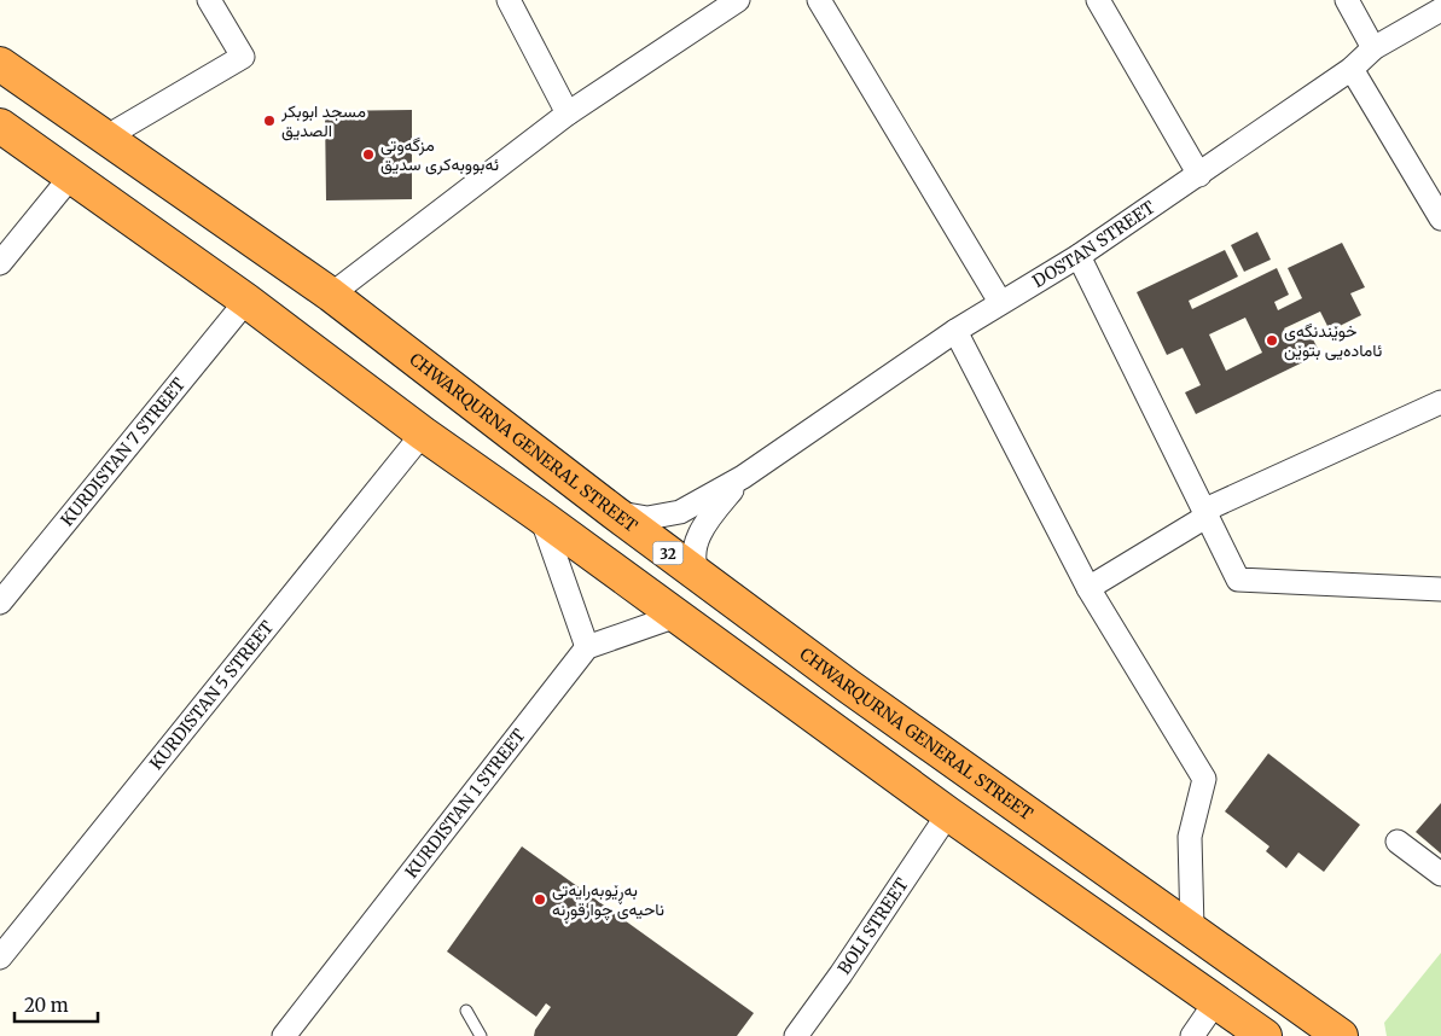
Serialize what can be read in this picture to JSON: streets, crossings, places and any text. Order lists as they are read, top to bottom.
{
  "streets": {
    "highway": ["CHWARQURNA GENERAL STREET", "32"],
    "street": [
      "DOSTAN STREET",
      "KURDISTAN 7 STREET",
      "KURDISTAN 5 STREET",
      "KURDISTAN 1 STREET",
      "BOLI STREET"
    ]
  },
  "crossings": [
    ["DOSTAN STREET", "CHWARQURNA GENERAL STREET"]
  ],
  "places": [
    "مسجد ابوبكر الصديق",
    "مزگەوتی ئەبووبەکری سدیق",
    "خوێندنگەی ئامادەیی بتوێن",
    "بەڕێوبەرایەتی ناحیەی چوارقوڕنە"
  ],
  "scale_bar": "20 m"
}
